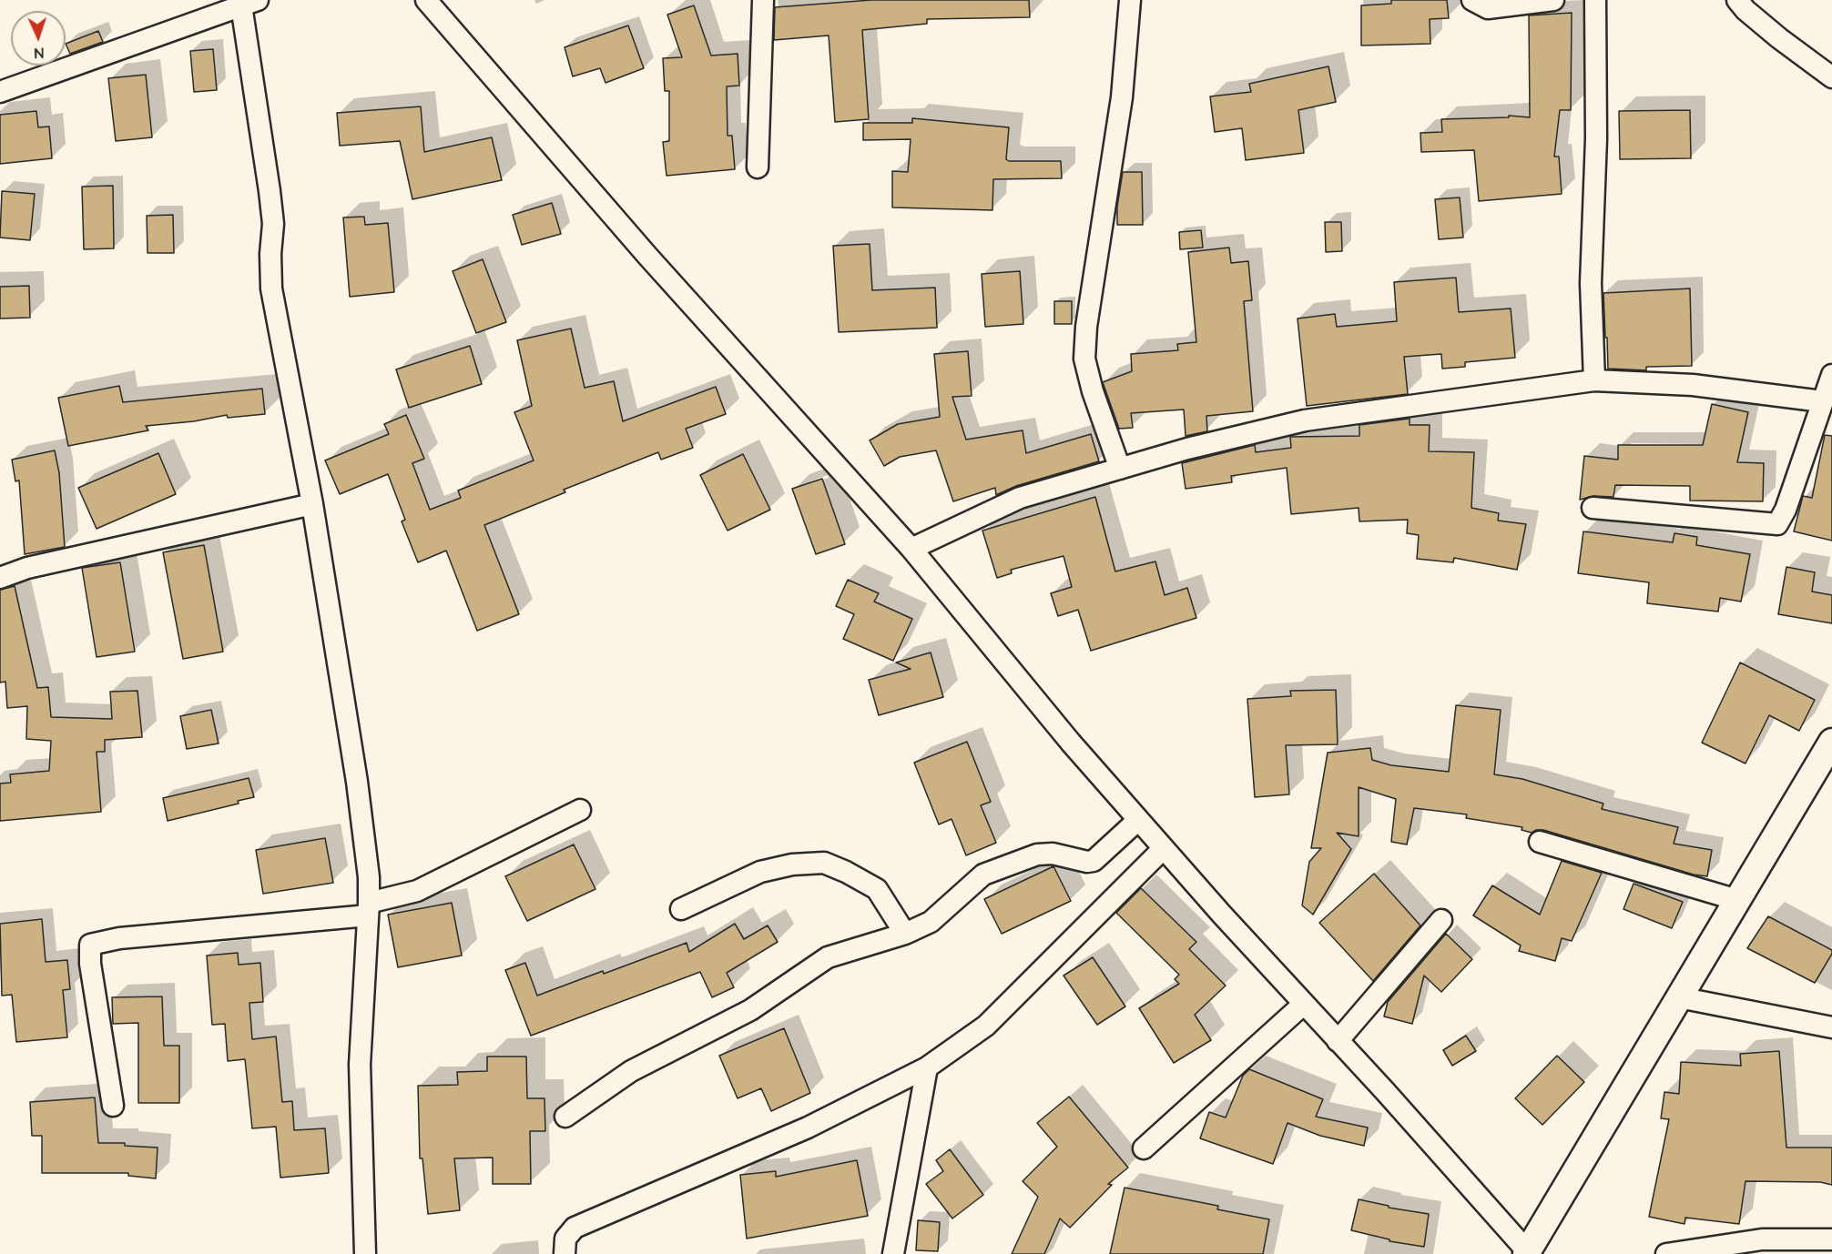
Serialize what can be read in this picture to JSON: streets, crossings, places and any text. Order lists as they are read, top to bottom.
{
  "north": "bottom"
}
